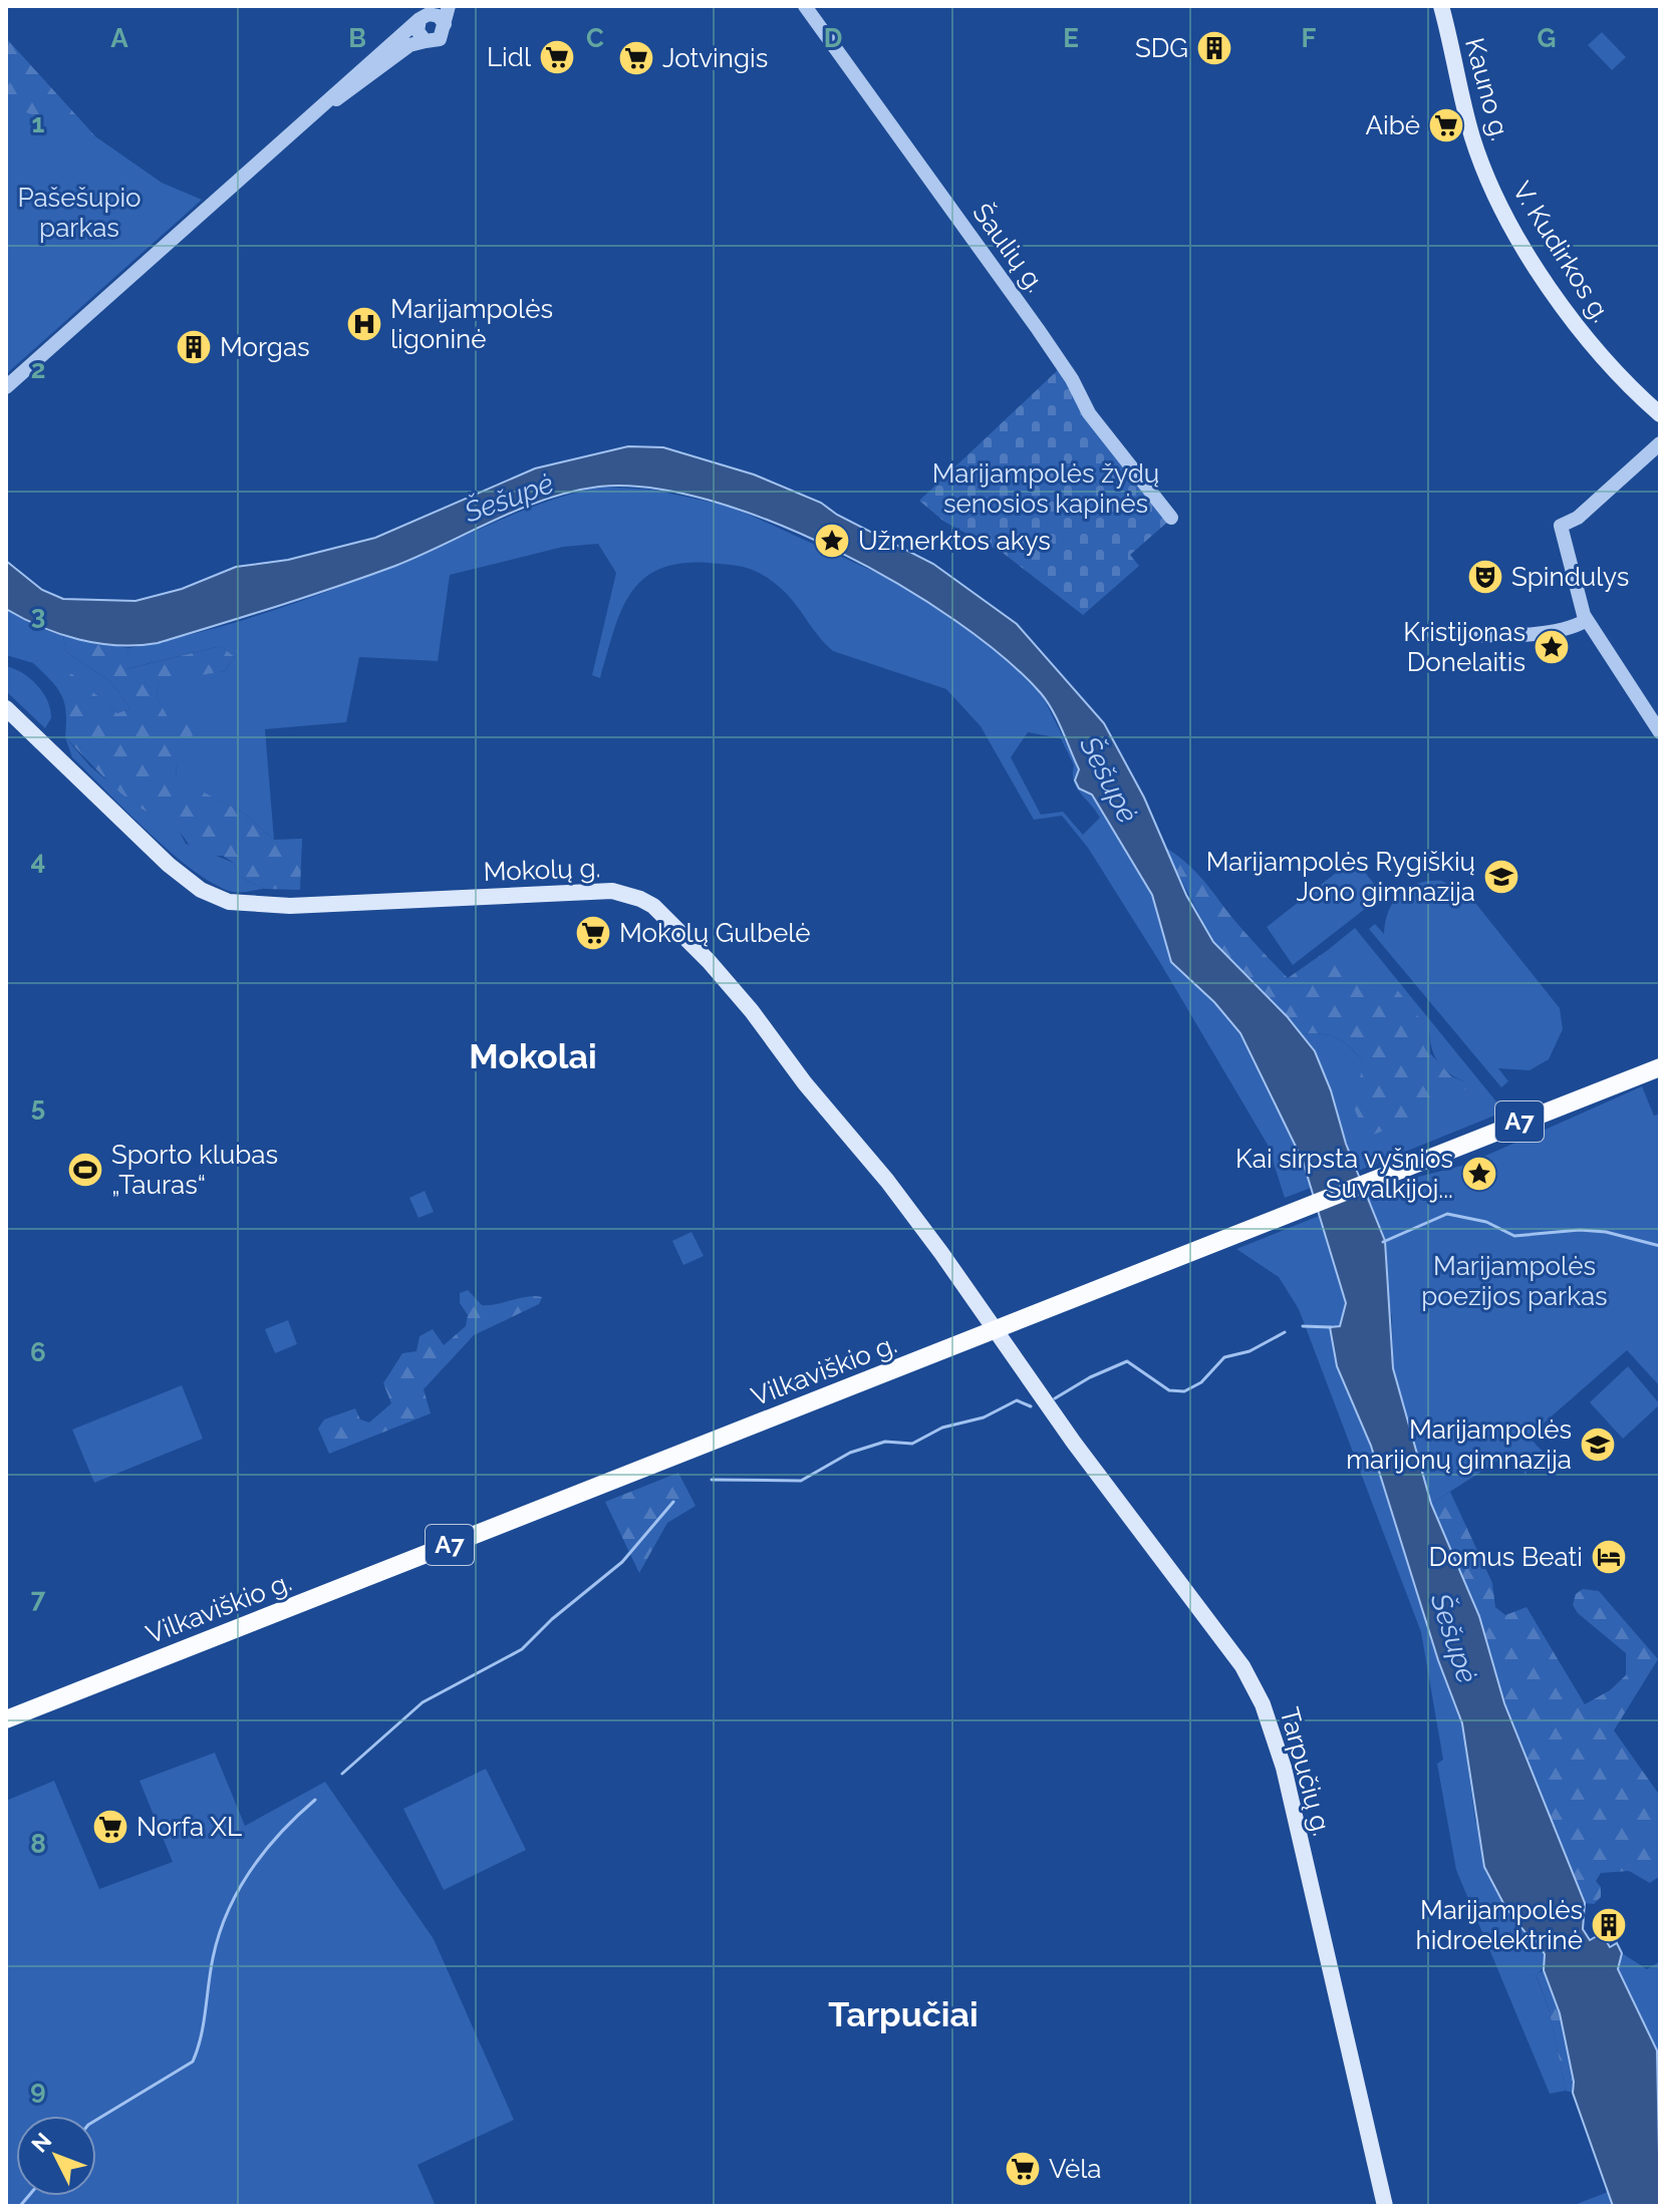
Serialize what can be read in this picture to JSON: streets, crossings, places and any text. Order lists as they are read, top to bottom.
{
  "streets": {
    "highway": ["A7", "Vilkaviškio g."],
    "main road": [
      "Kauno g.",
      "V. Kudirkos g.",
      "Mokolų g.",
      "Tarpučių g."
    ],
    "street": ["Šaulių g."]
  },
  "crossings": [
    ["Kauno g.", "V. Kudirkos g."],
    ["Mokolų g.", "Vilkaviškio g."],
    ["Mokolų g.", "Tarpučių g."],
    ["Vilkaviškio g.", "Tarpučių g."]
  ],
  "districts": ["Mokolai", "Tarpučiai"],
  "water": ["Šešupė"],
  "parks": ["Pašešupio parkas", "Marijampolės žydų senosios kapinės", "Marijampolės poezijos parkas"],
  "places": {
    "building": ["SDG", "Morgas", "Marijampolės hidroelektrinė"],
    "supermarket": [
      "Lidl",
      "Jotvingis",
      "Aibė",
      "Mokolų Gulbelė",
      "Norfa XL",
      "Vėla"
    ],
    "hospital": ["Marijampolės ligoninė"],
    "place": ["Užmerktos akys", "Kristijonas Donelaitis", "Kai sirpsta vyšnios Suvalkijoj..."],
    "theatre": ["Spindulys"],
    "school or university": ["Marijampolės Rygiškių Jono gimnazija", "Marijampolės marijonų gimnazija"],
    "sports": ["Sporto klubas „Tauras“"],
    "hotel": ["Domus Beati"]
  },
  "north": "top left",
  "grid": {
    "columns": [
      "A",
      "B",
      "C",
      "D",
      "E",
      "F",
      "G"
    ],
    "rows": [
      "1",
      "2",
      "3",
      "4",
      "5",
      "6",
      "7",
      "8",
      "9"
    ]
  }
}
